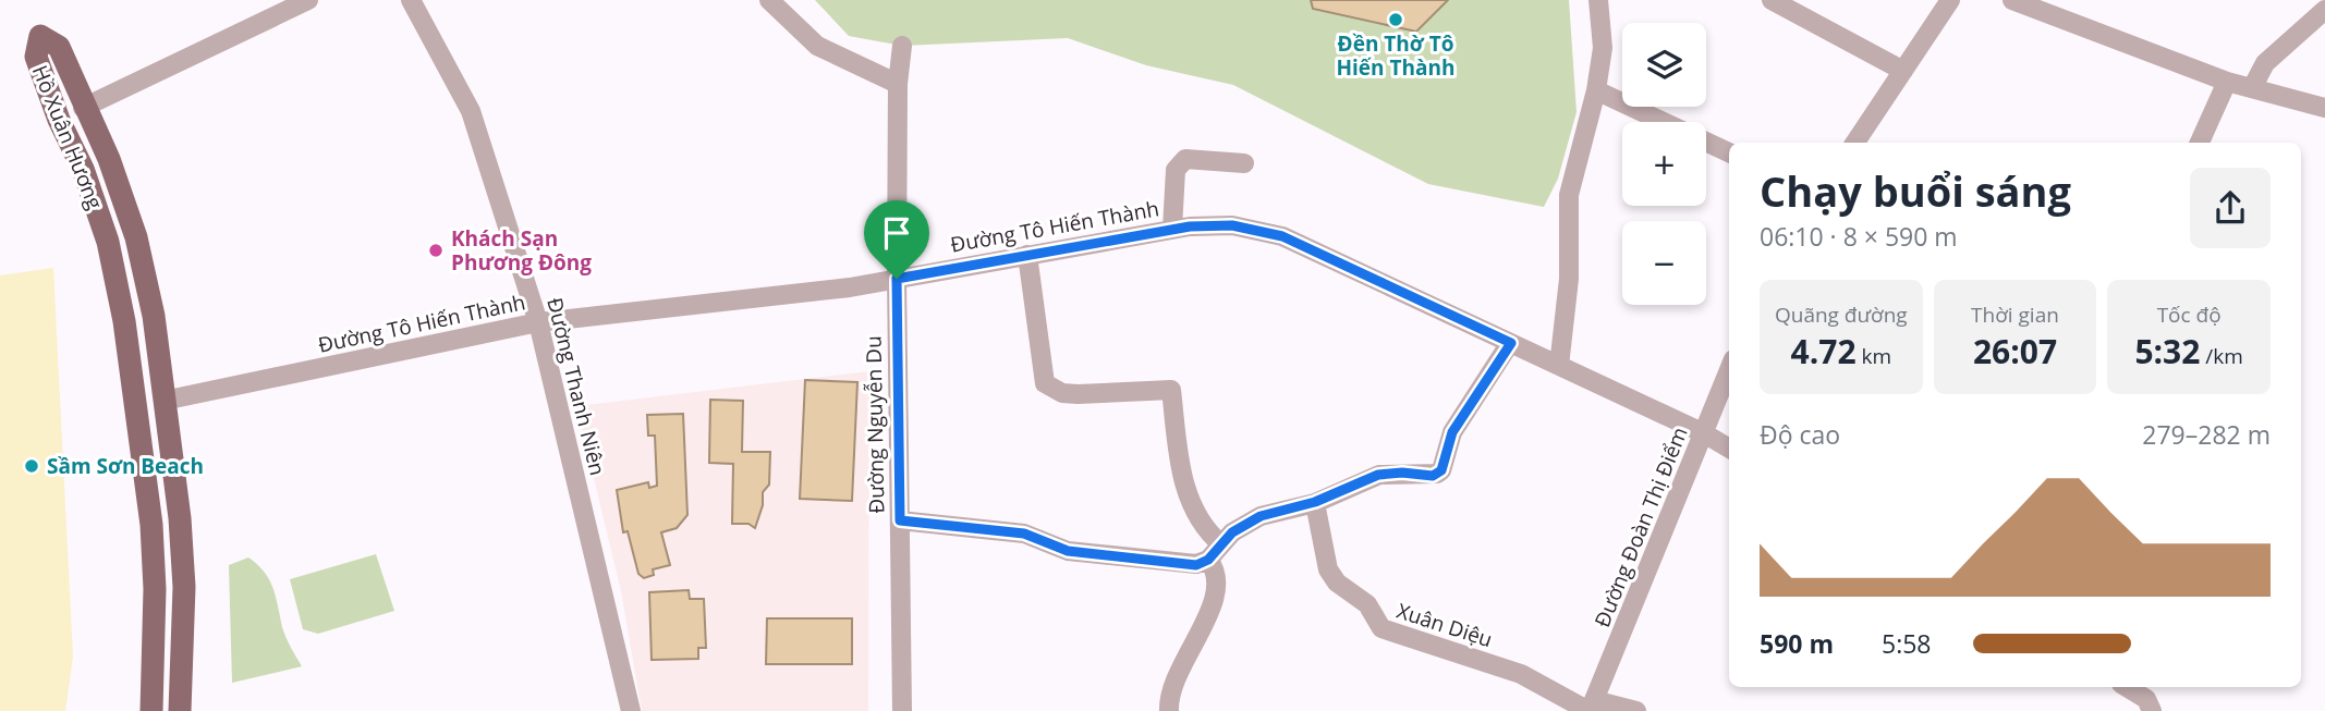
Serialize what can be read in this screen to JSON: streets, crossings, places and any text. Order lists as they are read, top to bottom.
{
  "streets": {
    "main road": ["Hồ Xuân Hương"],
    "street": [
      "Đường Tô Hiến Thành",
      "Đường Thanh Niên",
      "Đường Nguyễn Du",
      "Đường Đoàn Thị Điểm",
      "Xuân Diệu"
    ]
  },
  "crossings": [
    ["Hồ Xuân Hương", "Đường Tô Hiến Thành"],
    ["Đường Tô Hiến Thành", "Đường Thanh Niên"],
    ["Đường Tô Hiến Thành", "Đường Nguyễn Du"],
    ["Đường Tô Hiến Thành", "Đường Đoàn Thị Điểm"],
    ["Đường Đoàn Thị Điểm", "Xuân Diệu"]
  ],
  "places": ["Đền Thờ Tô Hiến Thành", "Khách Sạn Phương Đông", "Sầm Sơn Beach"],
  "page": {
    "map_buttons": ["+", "−"],
    "heading": ["Chạy buổi sáng", "06:10 · 8 × 590 m"],
    "stats": [
      ["Quãng đường", "4.72 km"],
      ["Thời gian", "26:07"],
      ["Tốc độ", "5:32 /km"]
    ],
    "chart": ["Độ cao", "279–282 m"],
    "list": [
      {
        "name": "590 m",
        "note": "5:58"
      }
    ]
  }
}
